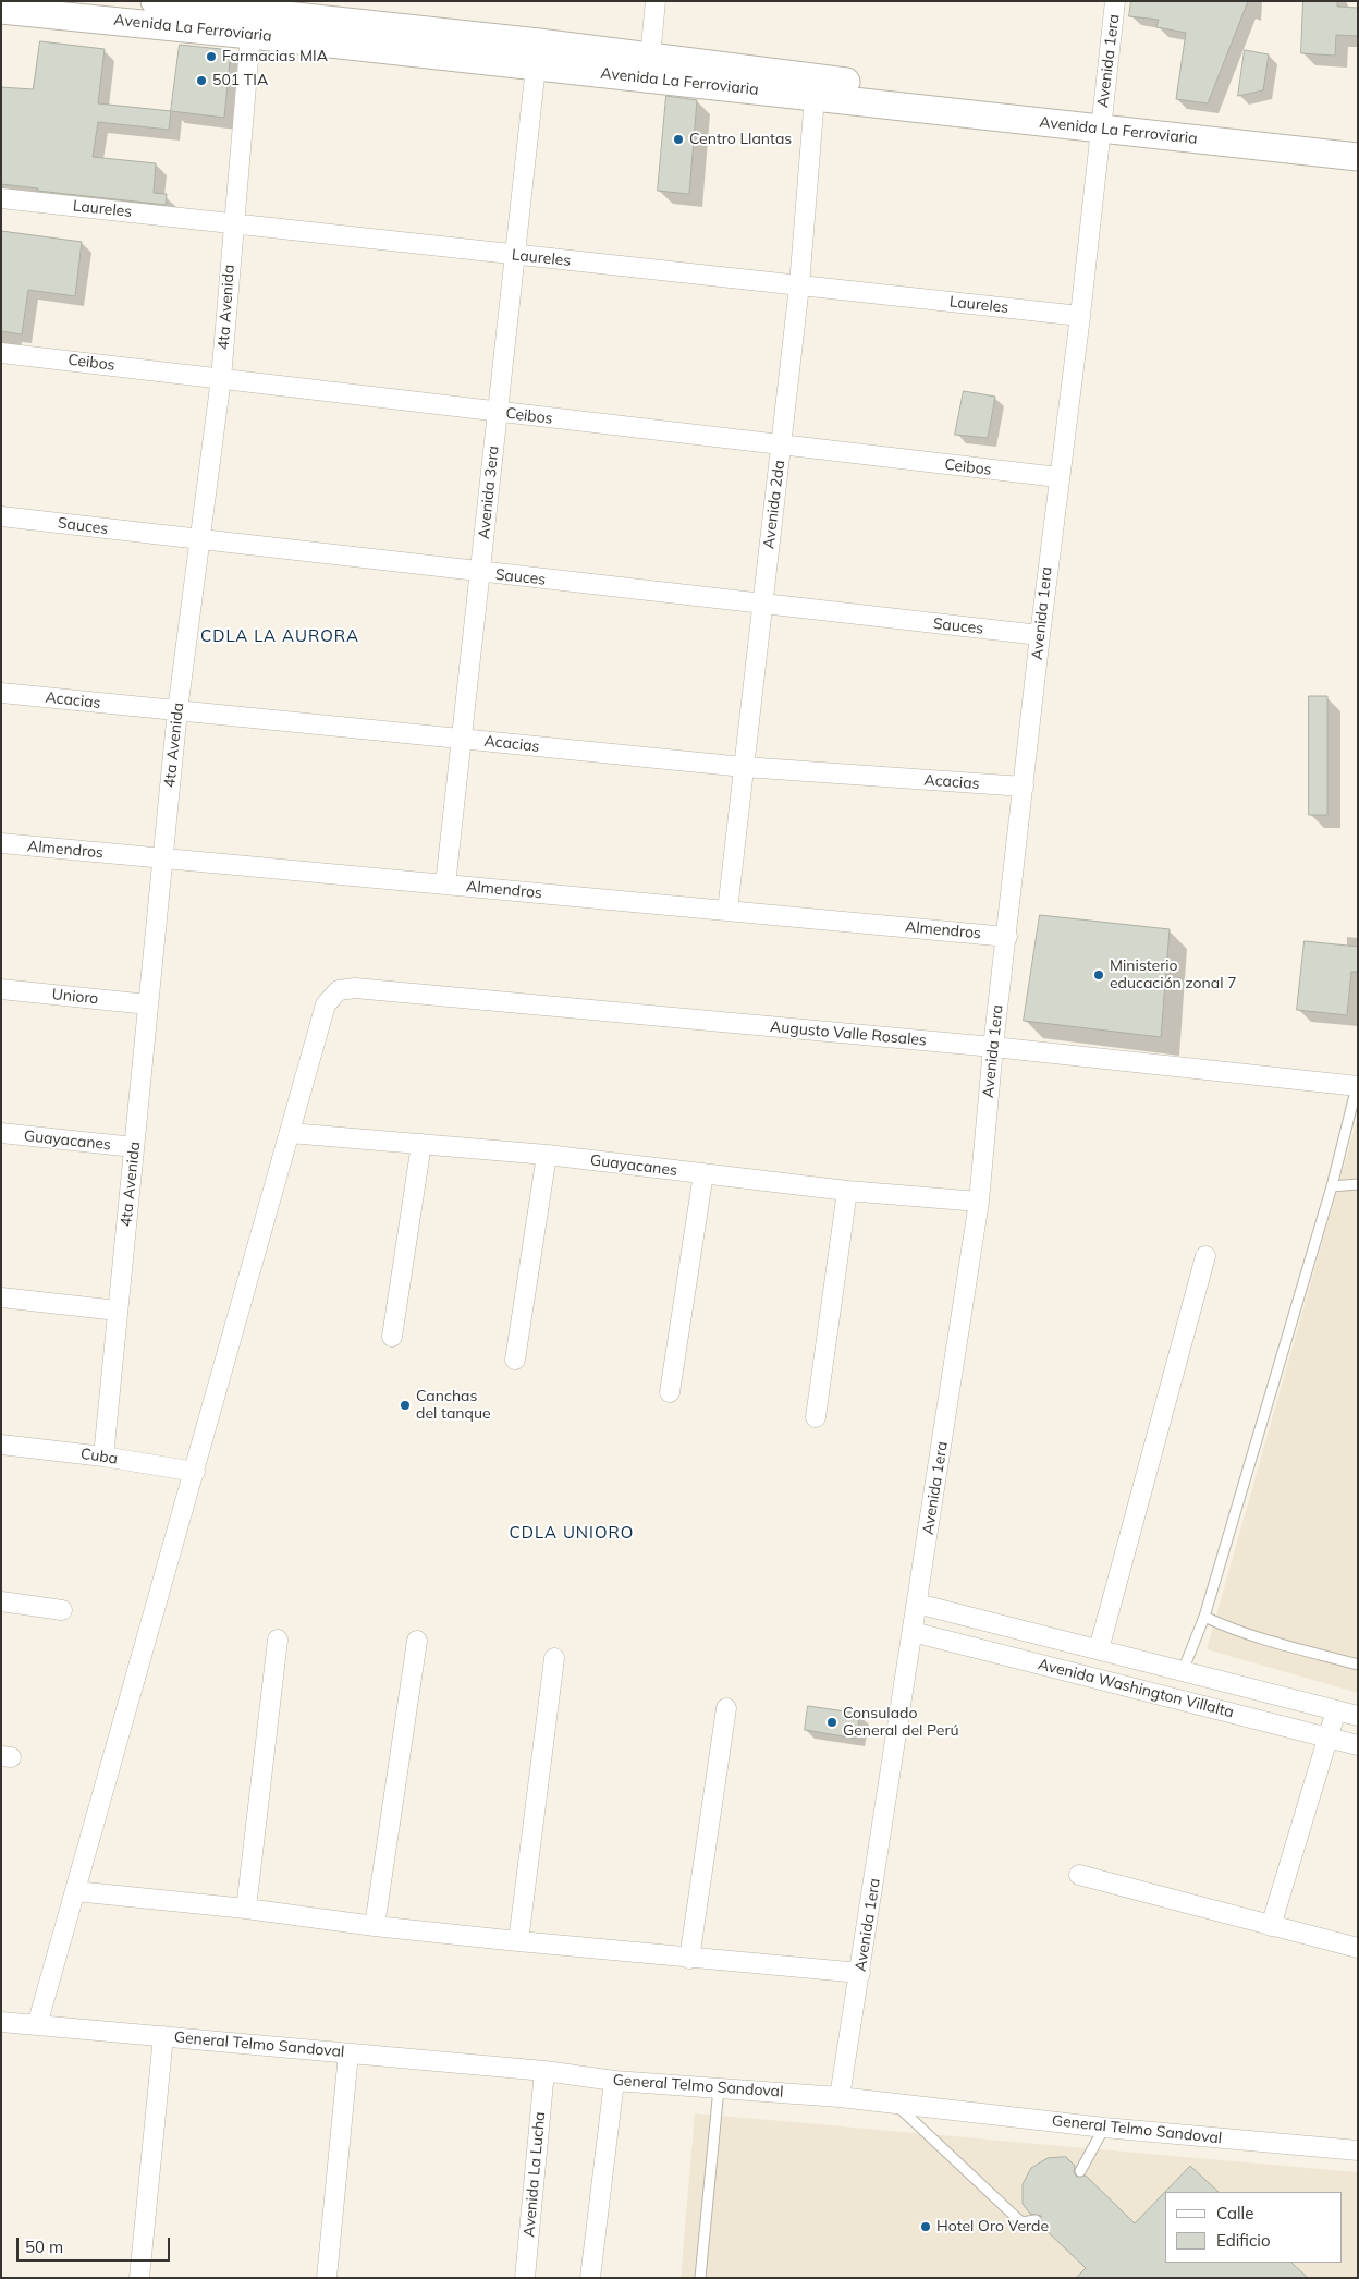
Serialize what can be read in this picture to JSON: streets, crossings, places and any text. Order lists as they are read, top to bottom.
{
  "streets": {
    "main road": ["Avenida La Ferroviaria"],
    "street": [
      "Avenida 1era",
      "Laureles",
      "4ta Avenida",
      "Ceibos",
      "Avenida 3era",
      "Avenida 2da",
      "Sauces",
      "Acacias",
      "Almendros",
      "Unioro",
      "Augusto Valle Rosales",
      "Guayacanes",
      "Cuba",
      "Avenida Washington Villalta",
      "General Telmo Sandoval",
      "Avenida La Lucha"
    ]
  },
  "crossings": [
    ["Avenida La Ferroviaria", "Avenida 1era"],
    ["Avenida La Ferroviaria", "4ta Avenida"],
    ["Avenida La Ferroviaria", "Avenida 3era"],
    ["Avenida La Ferroviaria", "Avenida 2da"],
    ["Avenida 1era", "Laureles"],
    ["Avenida 1era", "Ceibos"],
    ["Avenida 1era", "Sauces"],
    ["Avenida 1era", "Acacias"],
    ["Avenida 1era", "Almendros"],
    ["Avenida 1era", "Augusto Valle Rosales"],
    ["Avenida 1era", "Guayacanes"],
    ["Avenida 1era", "Avenida Washington Villalta"],
    ["Avenida 1era", "General Telmo Sandoval"],
    ["Laureles", "4ta Avenida"],
    ["Laureles", "Avenida 3era"],
    ["Laureles", "Avenida 2da"],
    ["4ta Avenida", "Ceibos"],
    ["4ta Avenida", "Sauces"],
    ["4ta Avenida", "Acacias"],
    ["4ta Avenida", "Almendros"],
    ["4ta Avenida", "Unioro"],
    ["4ta Avenida", "Guayacanes"],
    ["4ta Avenida", "Cuba"],
    ["Ceibos", "Avenida 3era"],
    ["Ceibos", "Avenida 2da"],
    ["Avenida 3era", "Sauces"],
    ["Avenida 3era", "Acacias"],
    ["Avenida 3era", "Almendros"],
    ["Avenida 2da", "Sauces"],
    ["Avenida 2da", "Acacias"],
    ["Avenida 2da", "Almendros"],
    ["Augusto Valle Rosales", "Guayacanes"],
    ["General Telmo Sandoval", "Avenida La Lucha"]
  ],
  "districts": ["CDLA LA AURORA", "CDLA UNIORO"],
  "places": [
    "Farmacias MIA",
    "501 TIA",
    "Centro Llantas",
    "Ministerio educación zonal 7",
    "Canchas del tanque",
    "Consulado General del Perú",
    "Hotel Oro Verde"
  ],
  "legend": ["Calle", "Edificio"],
  "scale_bar": "50 m"
}
